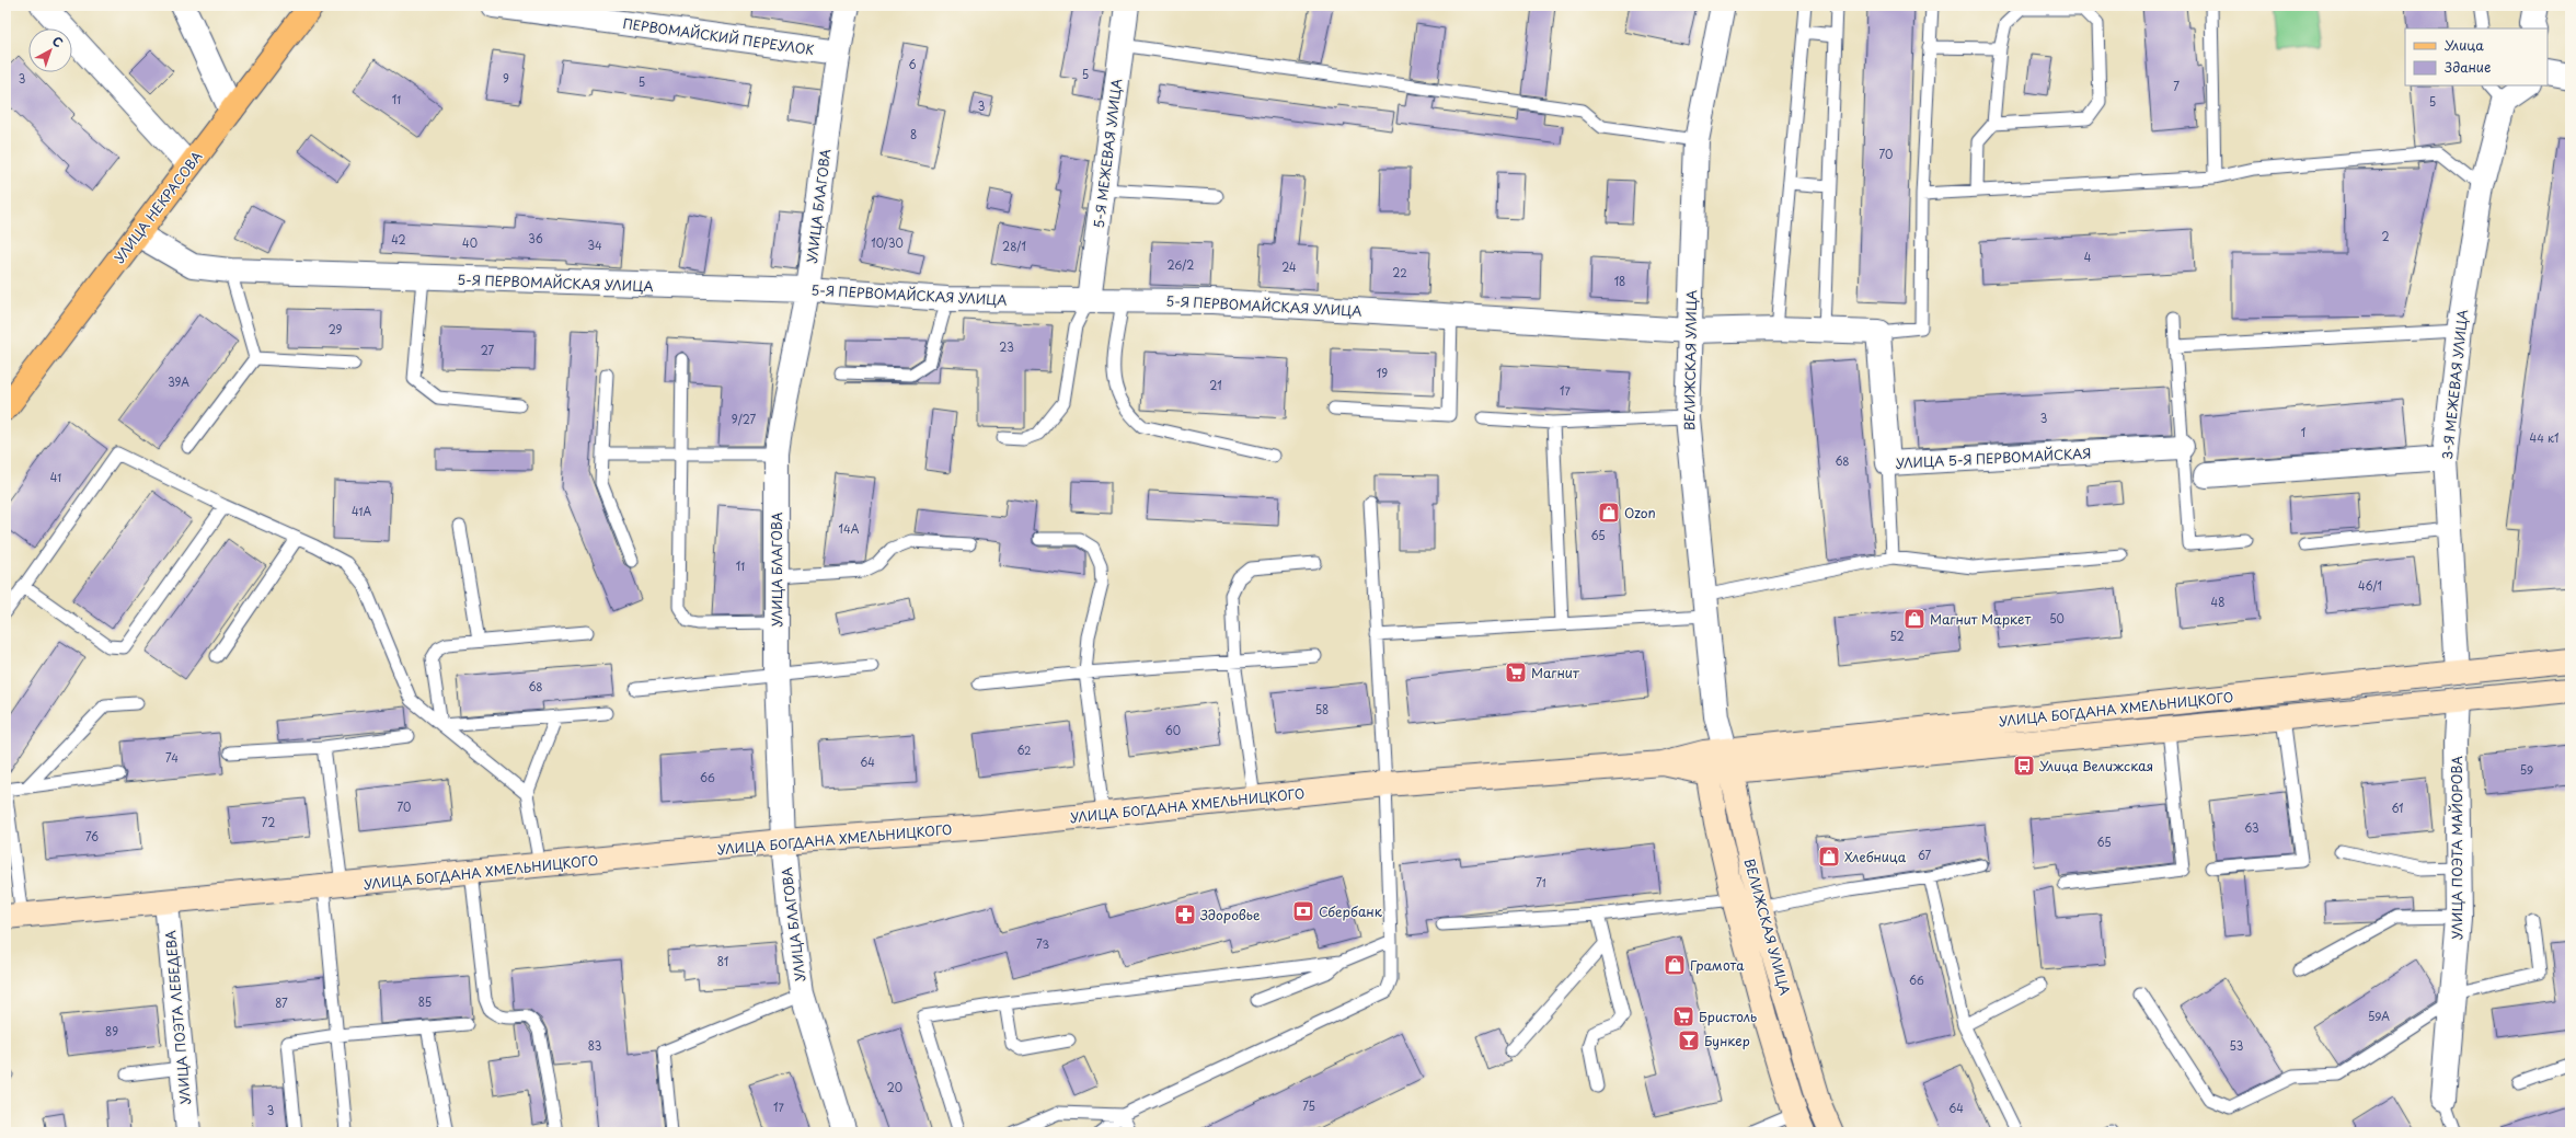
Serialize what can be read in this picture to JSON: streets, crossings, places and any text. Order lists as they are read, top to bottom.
{
  "streets": {
    "main road": [
      "УЛИЦА НЕКРАСОВА",
      "ВЕЛИЖСКАЯ УЛИЦА",
      "3-Я МЕЖЕВАЯ УЛИЦА",
      "УЛИЦА БОГДАНА ХМЕЛЬНИЦКОГО"
    ],
    "street": [
      "ПЕРВОМАЙСКИЙ ПЕРЕУЛОК",
      "5-Я МЕЖЕВАЯ УЛИЦА",
      "УЛИЦА БЛАГОВА",
      "5-Я ПЕРВОМАЙСКАЯ УЛИЦА",
      "УЛИЦА 5-Я ПЕРВОМАЙСКАЯ",
      "УЛИЦА ПОЭТА МАЙОРОВА",
      "УЛИЦА ПОЭТА ЛЕБЕДЕВА"
    ]
  },
  "crossings": [
    ["ПЕРВОМАЙСКИЙ ПЕРЕУЛОК", "УЛИЦА БЛАГОВА"],
    ["5-Я МЕЖЕВАЯ УЛИЦА", "5-Я ПЕРВОМАЙСКАЯ УЛИЦА"],
    ["УЛИЦА БЛАГОВА", "5-Я ПЕРВОМАЙСКАЯ УЛИЦА"],
    ["УЛИЦА БЛАГОВА", "УЛИЦА БОГДАНА ХМЕЛЬНИЦКОГО"],
    ["УЛИЦА НЕКРАСОВА", "5-Я ПЕРВОМАЙСКАЯ УЛИЦА"],
    ["5-Я ПЕРВОМАЙСКАЯ УЛИЦА", "ВЕЛИЖСКАЯ УЛИЦА"],
    ["ВЕЛИЖСКАЯ УЛИЦА", "УЛИЦА БОГДАНА ХМЕЛЬНИЦКОГО"],
    ["3-Я МЕЖЕВАЯ УЛИЦА", "УЛИЦА БОГДАНА ХМЕЛЬНИЦКОГО"],
    ["3-Я МЕЖЕВАЯ УЛИЦА", "УЛИЦА ПОЭТА МАЙОРОВА"],
    ["УЛИЦА БОГДАНА ХМЕЛЬНИЦКОГО", "УЛИЦА ПОЭТА МАЙОРОВА"],
    ["УЛИЦА БОГДАНА ХМЕЛЬНИЦКОГО", "УЛИЦА ПОЭТА ЛЕБЕДЕВА"]
  ],
  "places": {
    "shop": [
      "Ozon",
      "Магнит Маркет",
      "Хлебница",
      "Грамота"
    ],
    "supermarket": ["Магнит", "Бристоль"],
    "bus stop": ["Улица Велижская"],
    "bank": ["Сбербанк"],
    "pharmacy": ["Здоровье"],
    "bar": ["Бункер"]
  },
  "house_numbers": [
    "6",
    "5",
    "3",
    "9",
    "5",
    "7",
    "11",
    "5",
    "3",
    "8",
    "70",
    "2",
    "36",
    "42",
    "40",
    "10/30",
    "34",
    "28/1",
    "4",
    "26/2",
    "24",
    "22",
    "18",
    "29",
    "23",
    "27",
    "19",
    "39А",
    "21",
    "17",
    "3",
    "9/27",
    "1",
    "44 к1",
    "68",
    "41",
    "41А",
    "14А",
    "65",
    "11",
    "46/1",
    "48",
    "50",
    "52",
    "68",
    "58",
    "60",
    "62",
    "74",
    "64",
    "59",
    "66",
    "70",
    "61",
    "72",
    "63",
    "76",
    "65",
    "67",
    "71",
    "73",
    "81",
    "66",
    "85",
    "87",
    "59А",
    "89",
    "83",
    "53",
    "20",
    "75",
    "17",
    "64",
    "3"
  ],
  "legend": ["Улица", "Здание"],
  "north": "top right"
}
